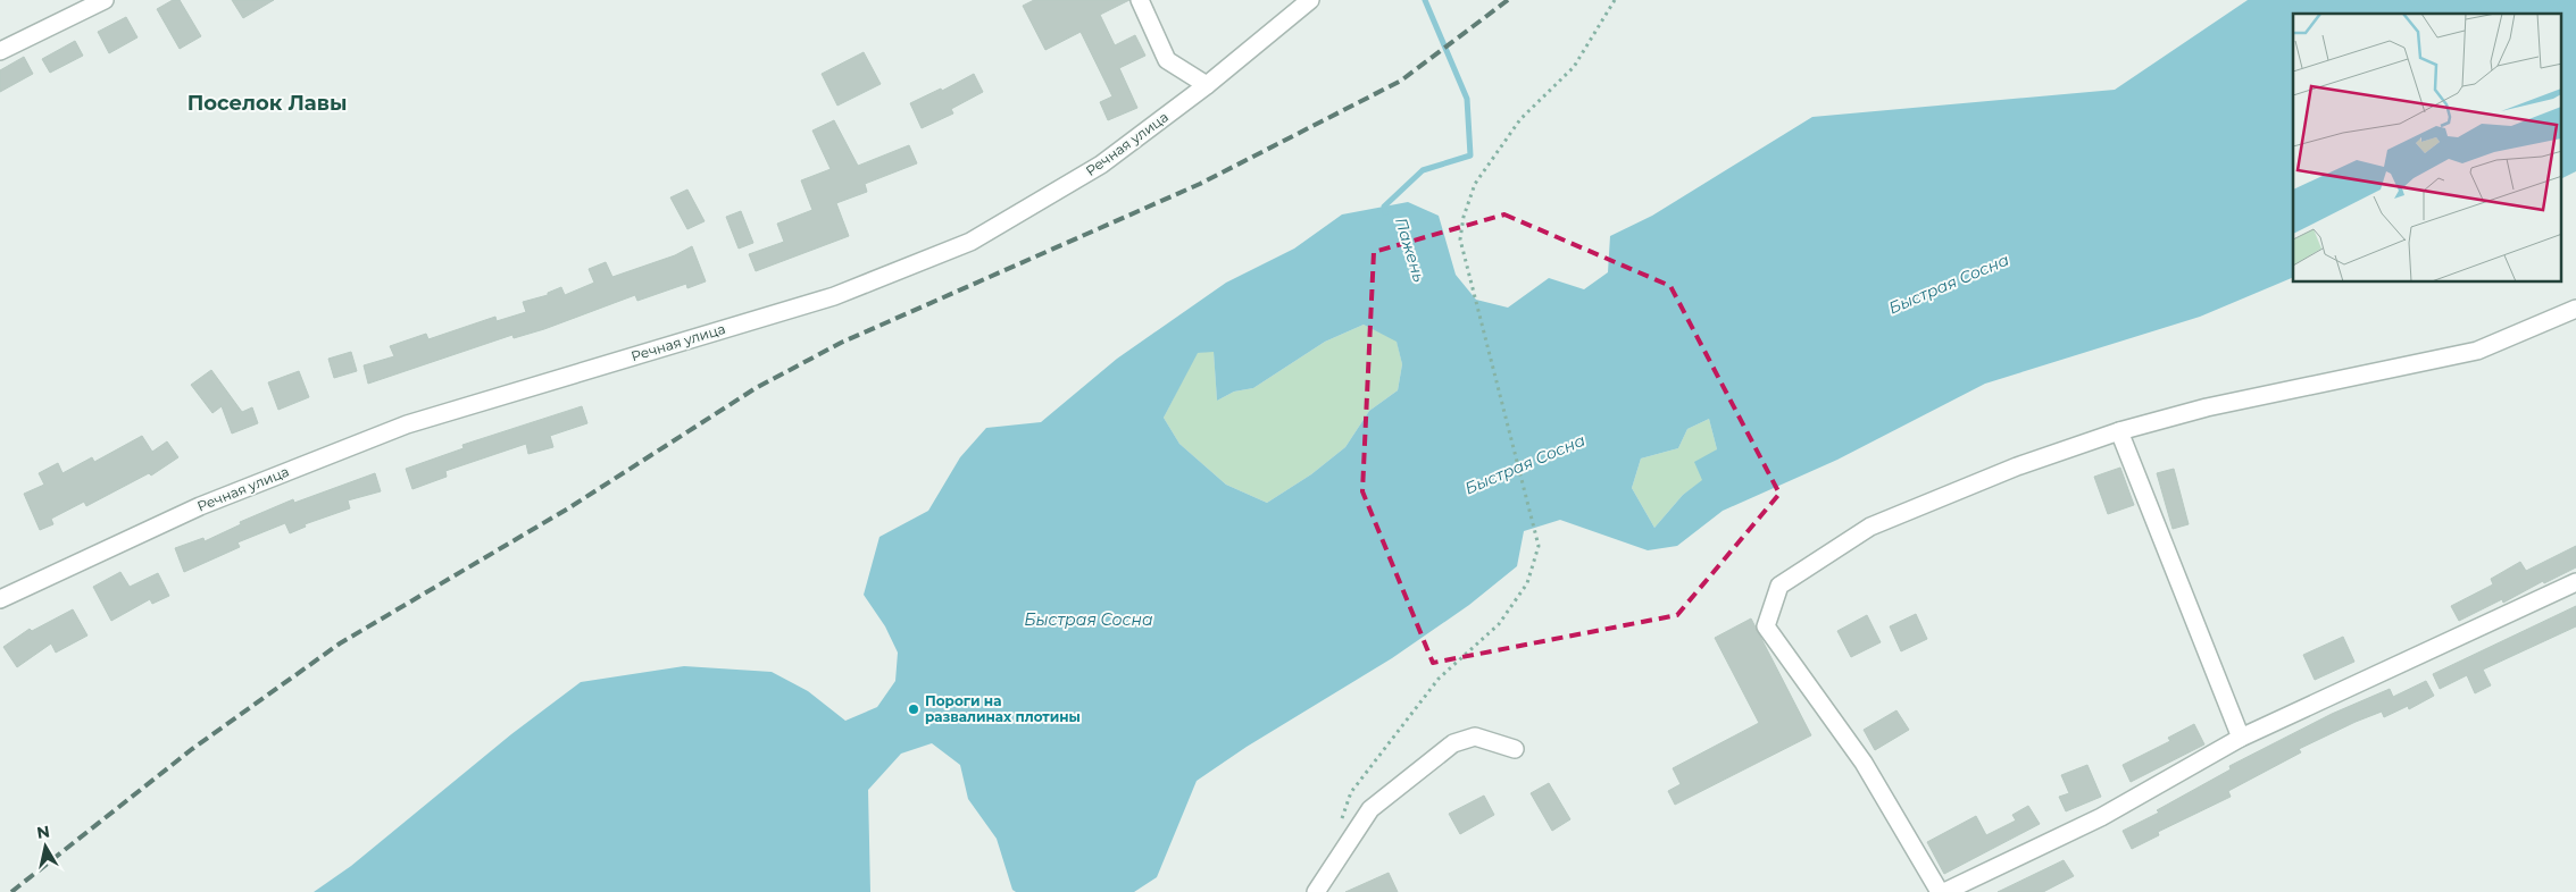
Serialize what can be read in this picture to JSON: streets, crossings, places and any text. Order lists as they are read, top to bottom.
{
  "streets": {
    "street": ["Речная улица"]
  },
  "districts": ["Поселок Лавы"],
  "water": ["Пажень", "Быстрая Сосна"],
  "places": ["Пороги на развалинах плотины"],
  "north": "top"
}
